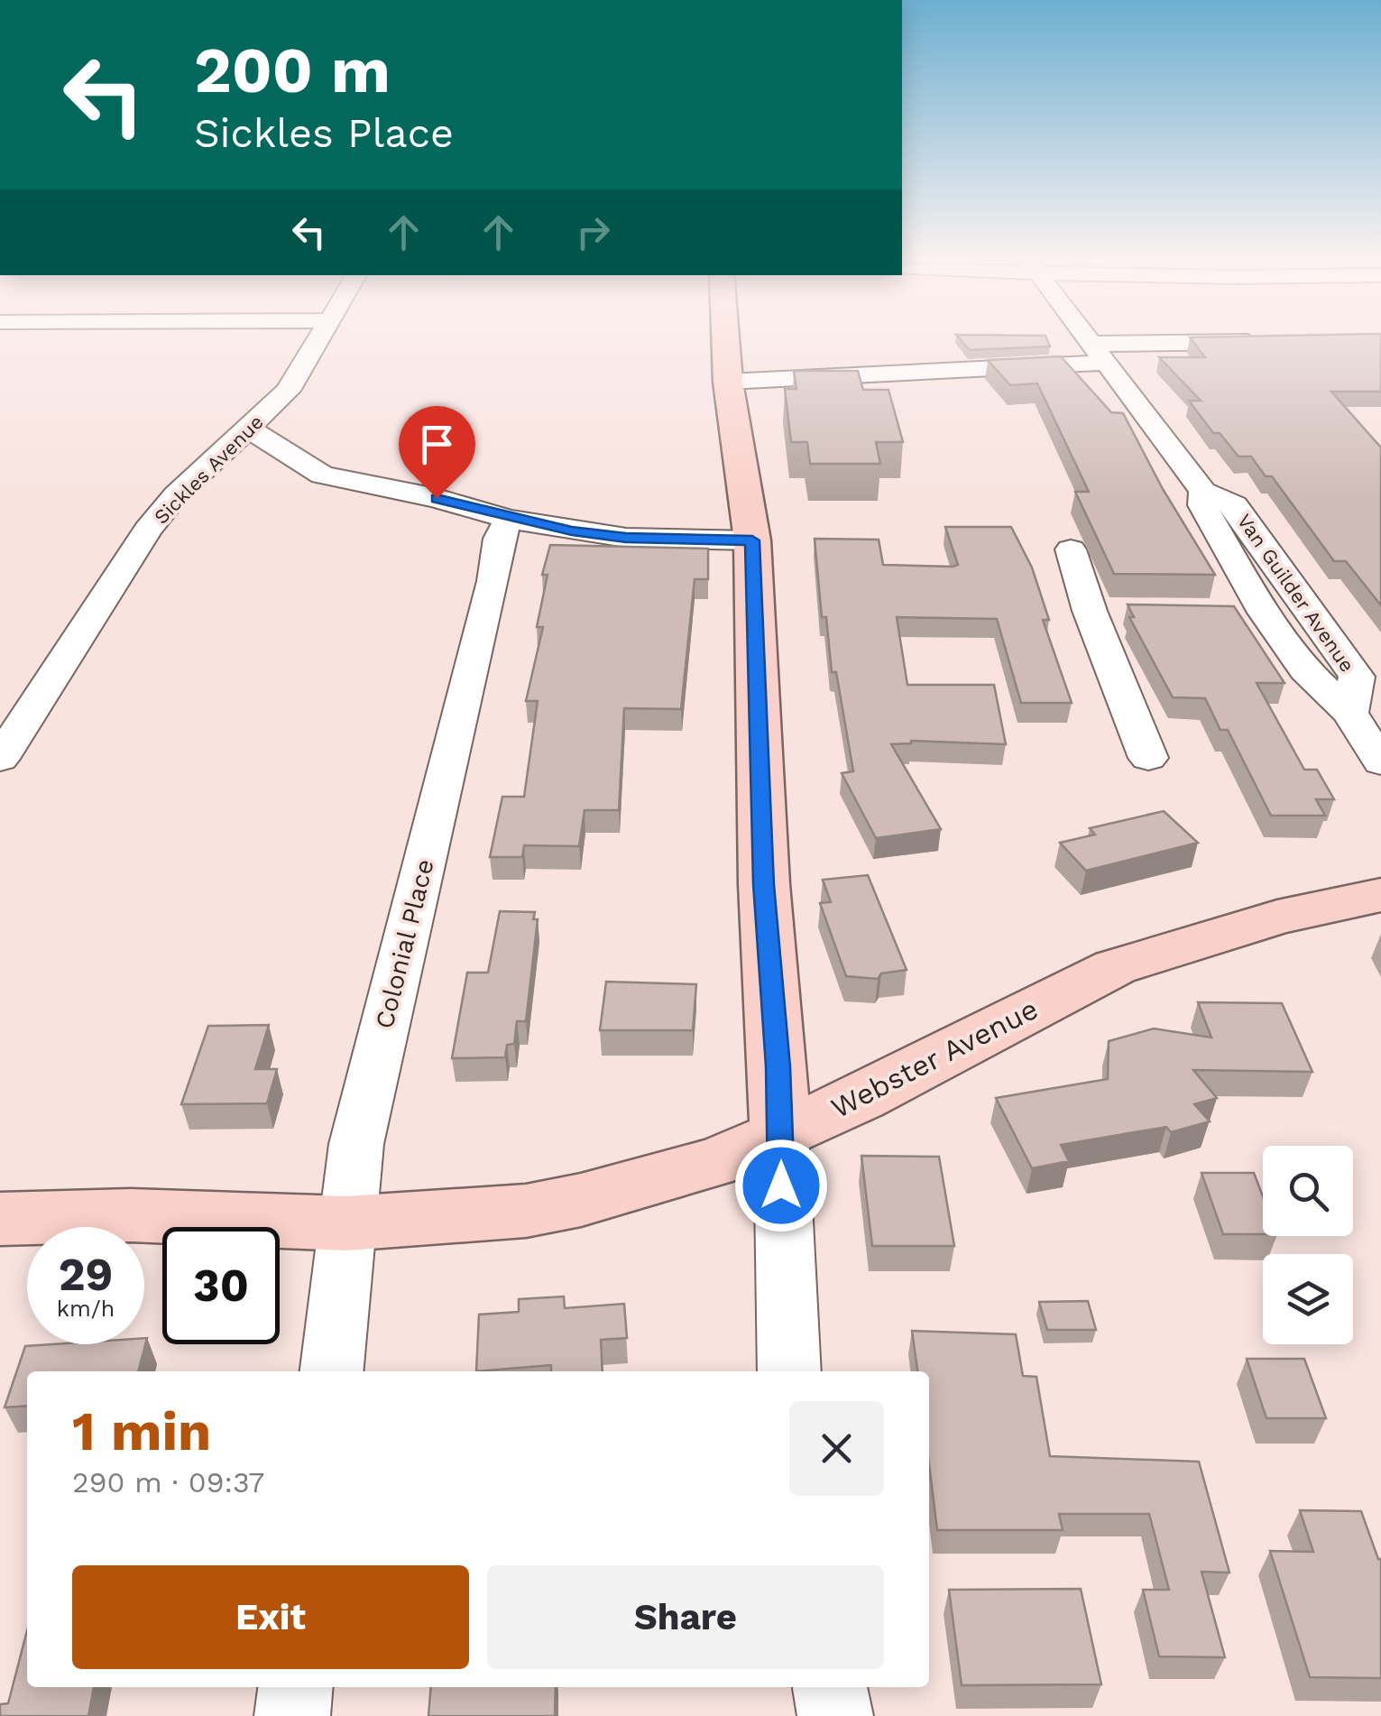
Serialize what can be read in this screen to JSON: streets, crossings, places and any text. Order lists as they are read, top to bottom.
{
  "streets": {
    "street": [
      "Sickles Avenue",
      "Van Guilder Avenue",
      "Colonial Place",
      "Webster Avenue"
    ]
  },
  "crossings": [
    ["Colonial Place", "Webster Avenue"]
  ],
  "page": {
    "turn": ["200 m", "Sickles Place"],
    "speed": "29 km/h",
    "limit": "30",
    "heading": ["1 min", "290 m · 09:37"],
    "buttons": ["Exit", "Share"]
  }
}
